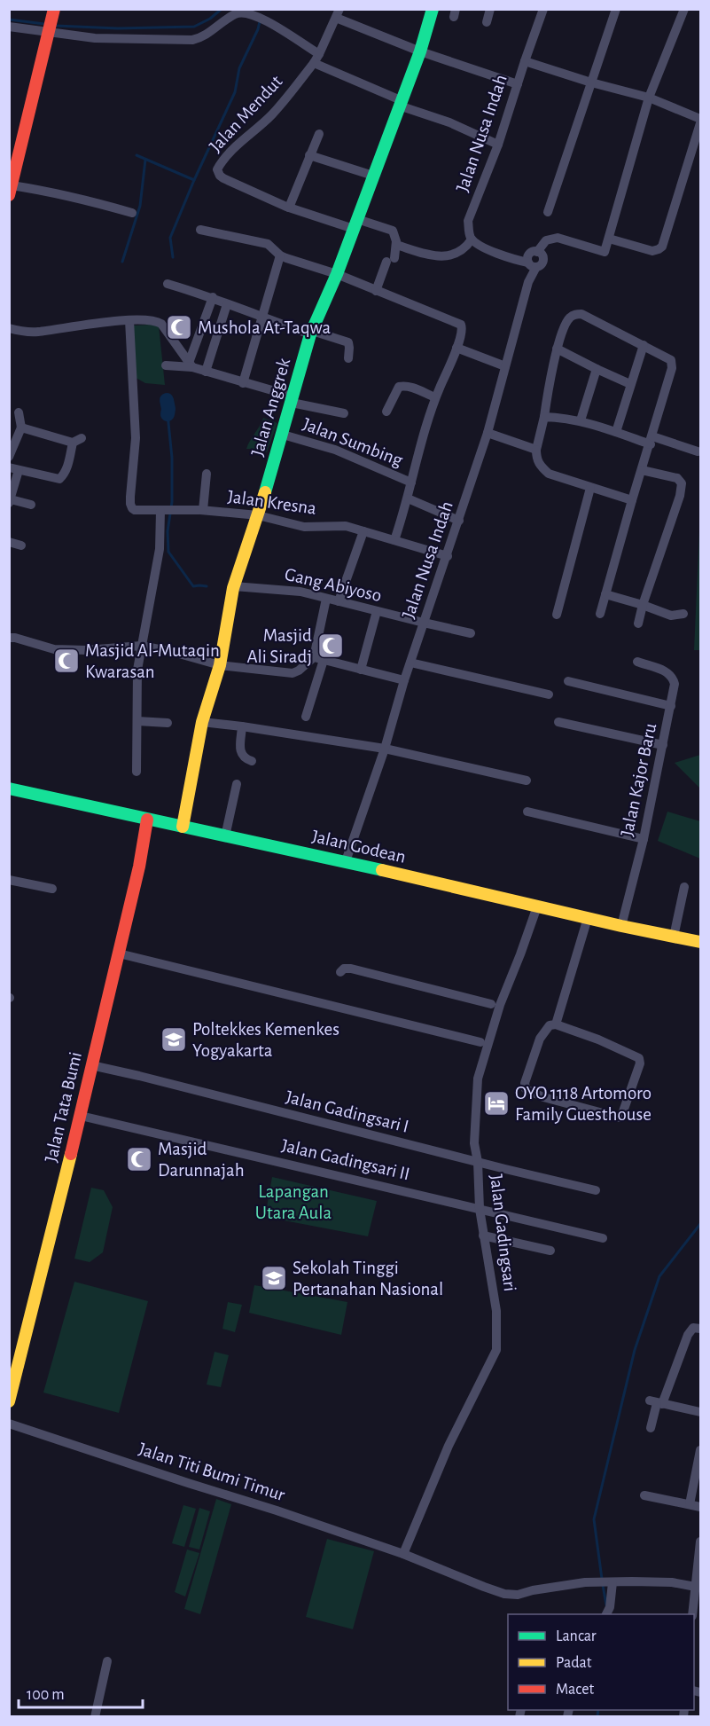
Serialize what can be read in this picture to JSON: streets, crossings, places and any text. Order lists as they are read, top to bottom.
{
  "streets": {
    "street": [
      "Jalan Mendut",
      "Jalan Nusa Indah",
      "Jalan Anggrek",
      "Jalan Sumbing",
      "Jalan Kresna",
      "Gang Abiyoso",
      "Jalan Kajor Baru",
      "Jalan Godean",
      "Jalan Tata Bumi",
      "Jalan Gadingsari I",
      "Jalan Gadingsari II",
      "Jalan Gadingsari",
      "Jalan Titi Bumi Timur"
    ]
  },
  "crossings": [
    ["Jalan Mendut", "Jalan Anggrek"],
    ["Jalan Nusa Indah", "Jalan Kresna"],
    ["Jalan Nusa Indah", "Gang Abiyoso"],
    ["Jalan Nusa Indah", "Jalan Godean"],
    ["Jalan Anggrek", "Jalan Sumbing"],
    ["Jalan Anggrek", "Jalan Kresna"],
    ["Jalan Anggrek", "Gang Abiyoso"],
    ["Jalan Anggrek", "Jalan Godean"],
    ["Jalan Kajor Baru", "Jalan Godean"],
    ["Jalan Godean", "Jalan Tata Bumi"],
    ["Jalan Godean", "Jalan Gadingsari"],
    ["Jalan Tata Bumi", "Jalan Gadingsari I"],
    ["Jalan Tata Bumi", "Jalan Gadingsari II"],
    ["Jalan Gadingsari I", "Jalan Gadingsari"],
    ["Jalan Gadingsari II", "Jalan Gadingsari"],
    ["Jalan Gadingsari", "Jalan Titi Bumi Timur"]
  ],
  "parks": ["Lapangan Utara Aula"],
  "places": {
    "mosque": [
      "Mushola At-Taqwa",
      "Masjid Ali Siradj",
      "Masjid Al-Mutaqin Kwarasan",
      "Masjid Darunnajah"
    ],
    "school or university": ["Poltekkes Kemenkes Yogyakarta", "Sekolah Tinggi Pertanahan Nasional"],
    "hotel": ["OYO 1118 Artomoro Family Guesthouse"]
  },
  "legend": ["Lancar", "Padat", "Macet"],
  "scale_bar": "100 m"
}
